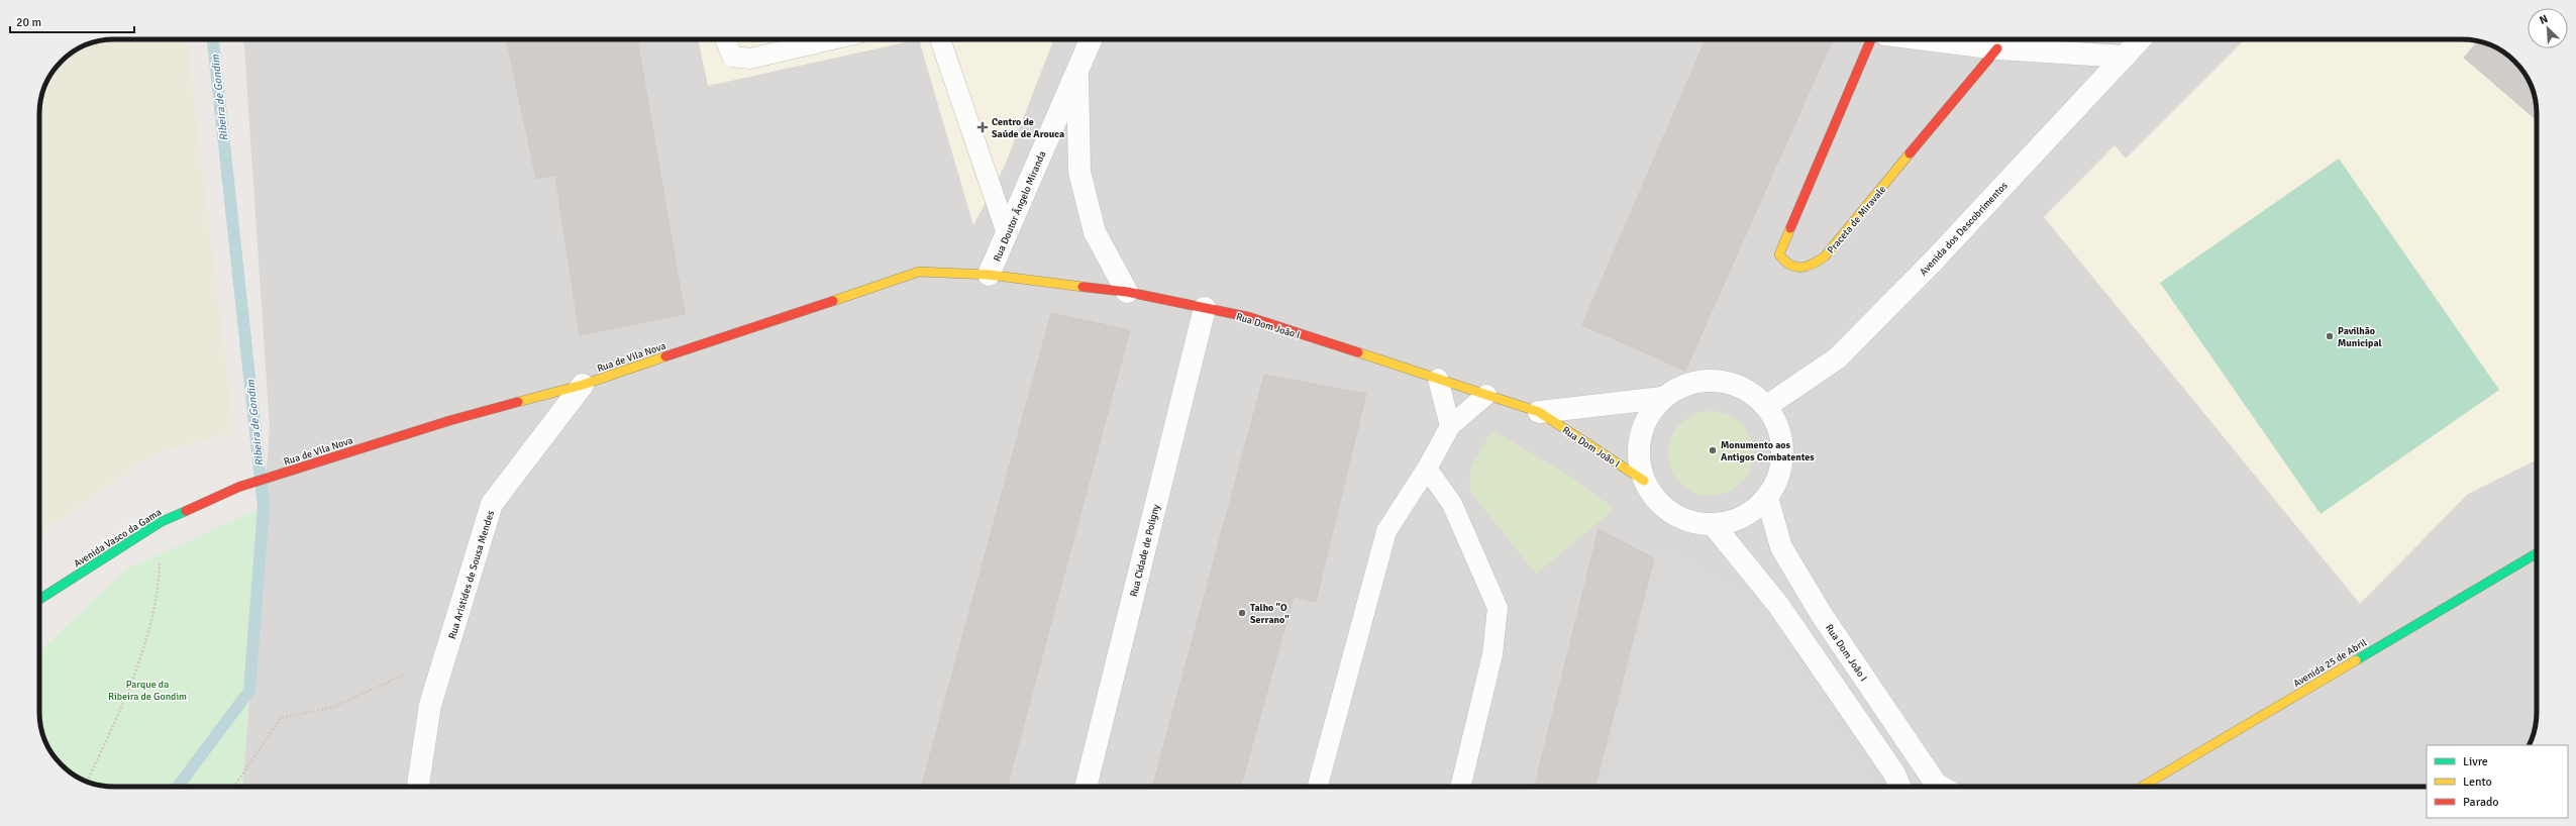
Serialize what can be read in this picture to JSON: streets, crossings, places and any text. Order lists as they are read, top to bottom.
{
  "streets": {
    "street": [
      "Rua Doutor Ângelo Miranda",
      "Praceta de Miravale",
      "Avenida dos Descobrimentos",
      "Rua Dom João I",
      "Rua de Vila Nova",
      "Avenida Vasco da Gama",
      "Rua Cidade de Poligny",
      "Rua Aristides de Sousa Mendes",
      "Avenida 25 de Abril"
    ]
  },
  "crossings": [
    ["Rua Doutor Ângelo Miranda", "Rua Dom João I"],
    ["Rua Doutor Ângelo Miranda", "Rua de Vila Nova"],
    ["Avenida dos Descobrimentos", "Rua Dom João I"],
    ["Rua Dom João I", "Rua de Vila Nova"],
    ["Rua Dom João I", "Rua Cidade de Poligny"],
    ["Rua de Vila Nova", "Avenida Vasco da Gama"],
    ["Rua de Vila Nova", "Rua Aristides de Sousa Mendes"]
  ],
  "water": ["Ribeira de Gondim"],
  "parks": ["Parque da Ribeira de Gondim"],
  "places": {
    "health": ["Centro de Saúde de Arouca"],
    "other": ["Pavilhão Municipal", "Monumento aos Antigos Combatentes", "Talho \"O Serrano\""]
  },
  "legend": ["Livre", "Lento", "Parado"],
  "scale_bar": "20 m",
  "north": "top left"
}
